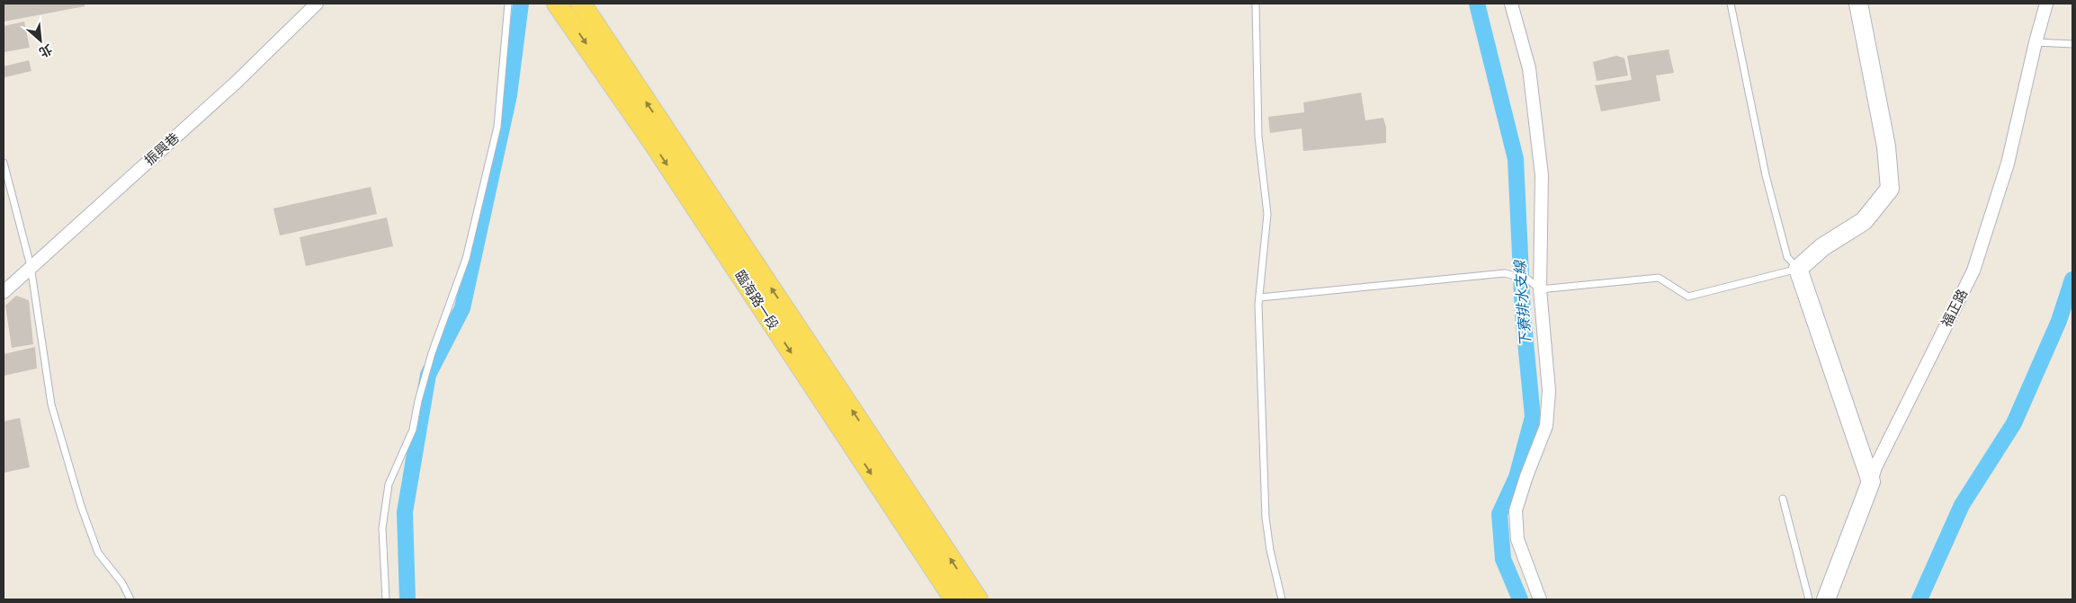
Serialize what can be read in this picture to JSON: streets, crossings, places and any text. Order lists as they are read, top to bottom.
{
  "streets": {
    "main road": ["臨海路一段"],
    "street": ["振興巷", "福正路"]
  },
  "water": ["下寮排水支線"],
  "north": "bottom right"
}
